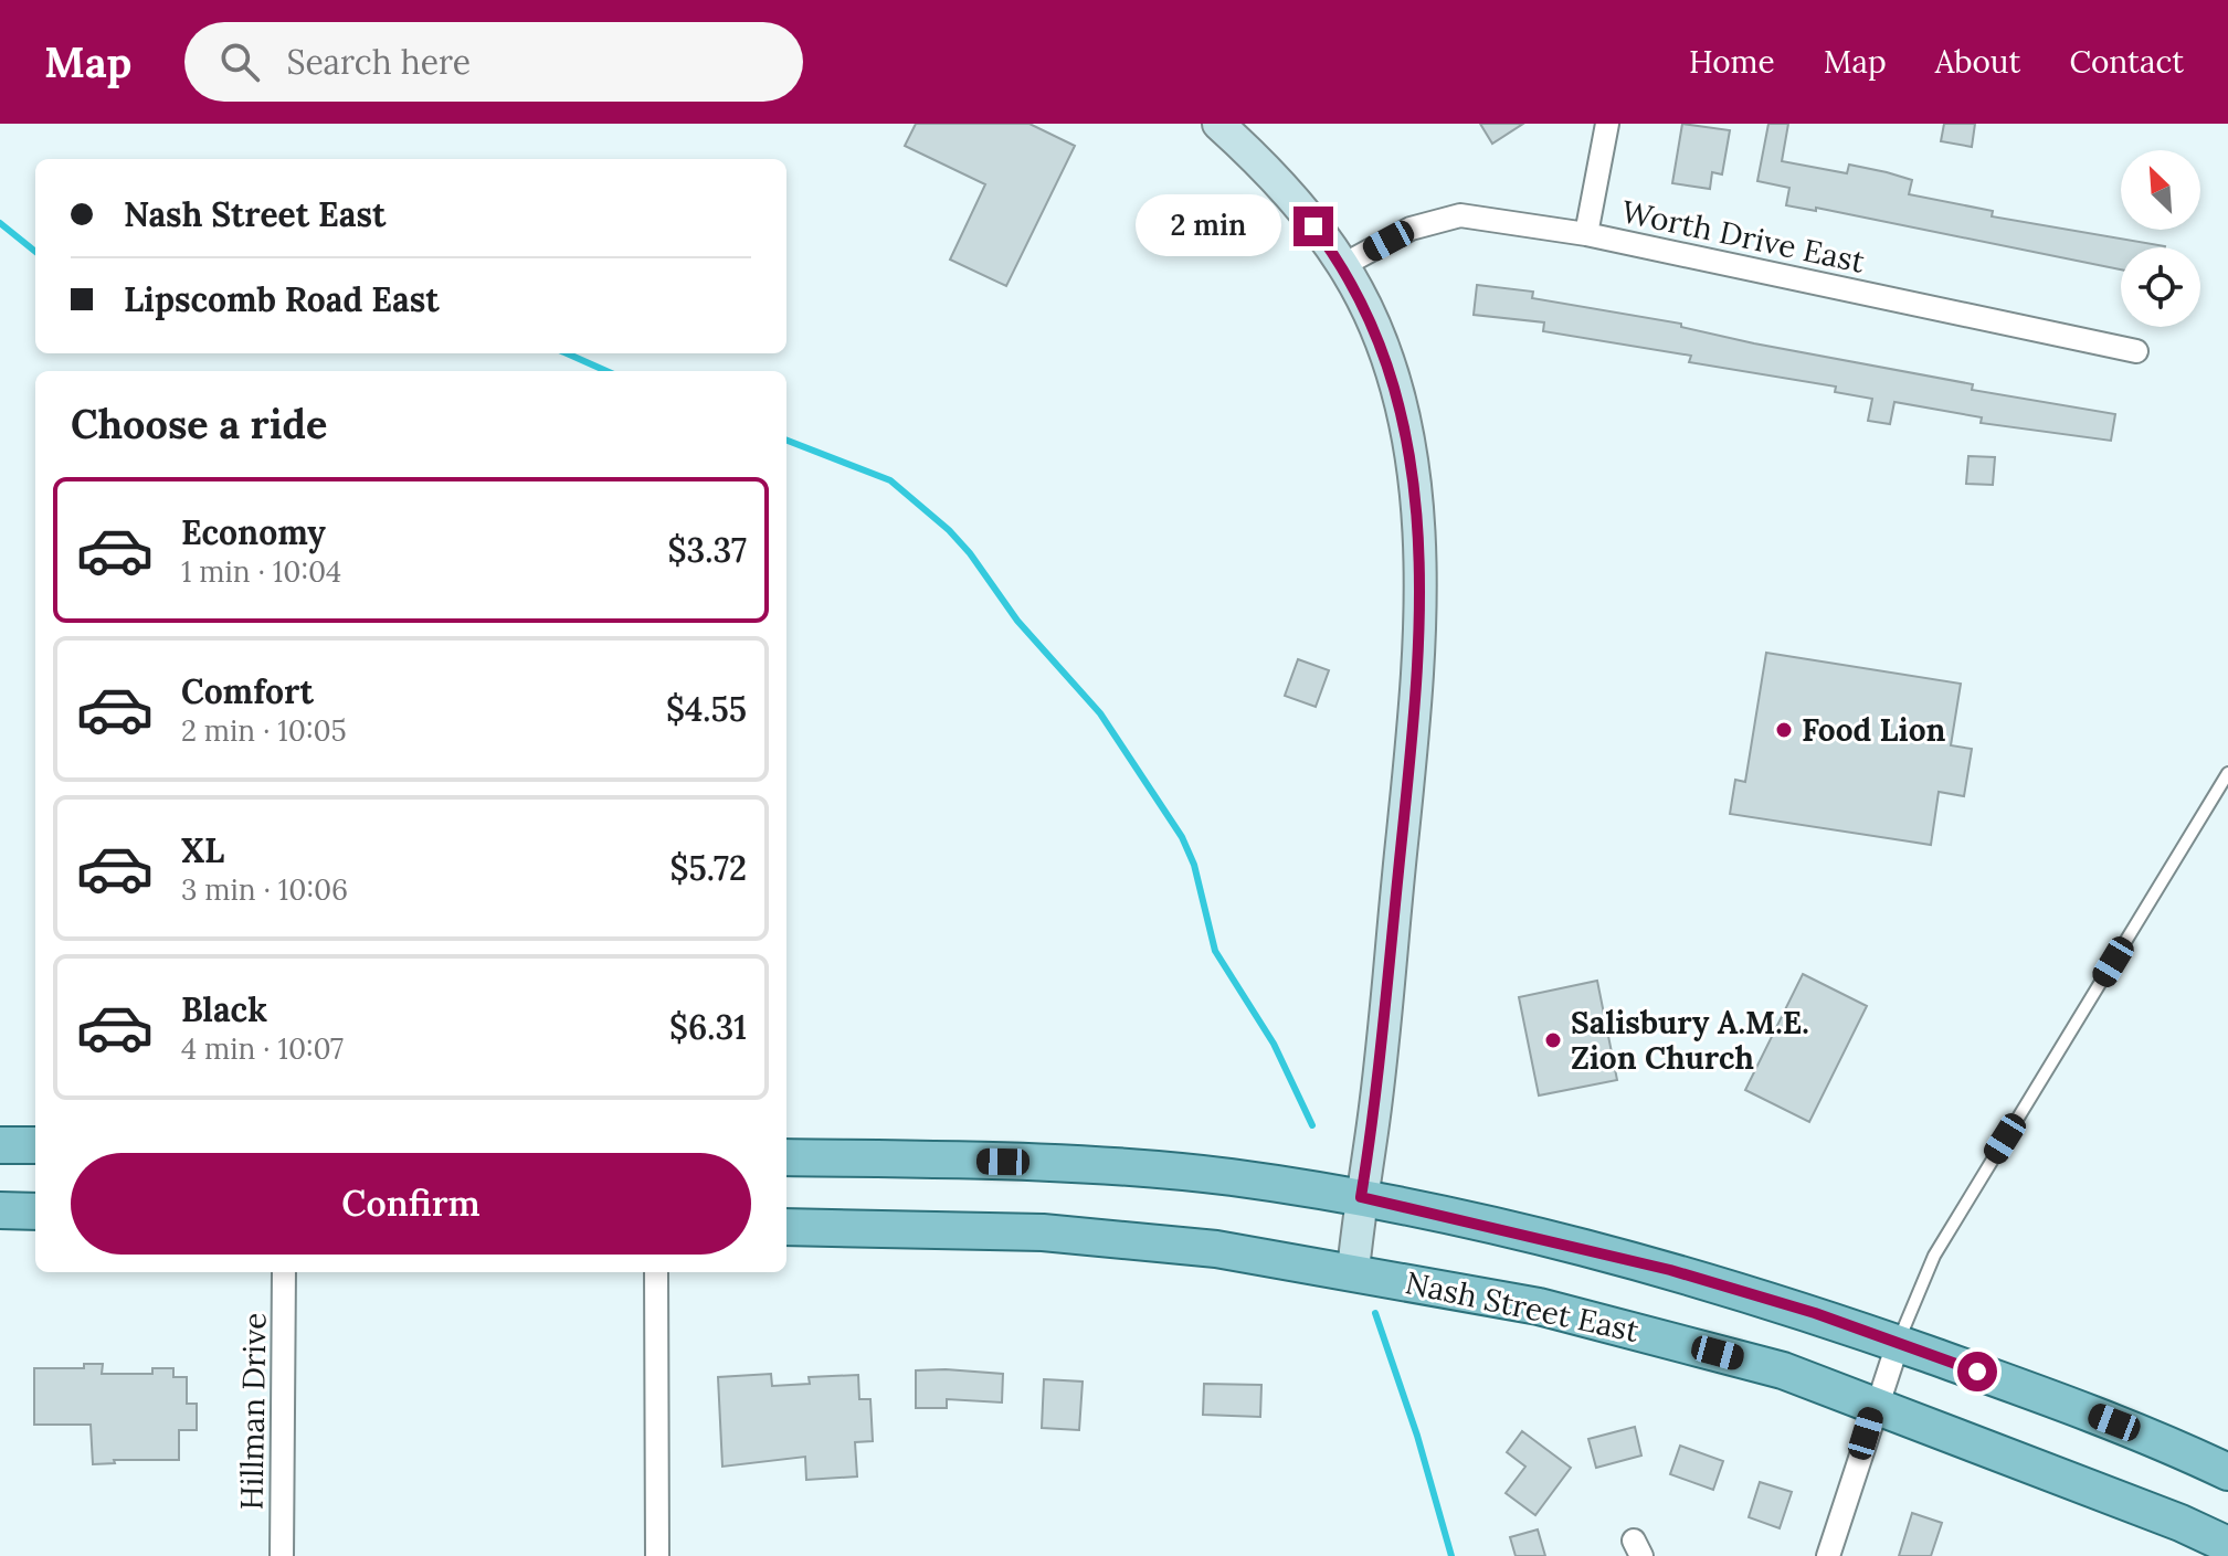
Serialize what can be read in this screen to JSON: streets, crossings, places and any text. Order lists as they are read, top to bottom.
{
  "streets": {
    "main road": ["Nash Street East"],
    "street": ["Worth Drive East", "Hillman Drive"]
  },
  "places": ["Food Lion", "Salisbury A.M.E. Zion Church"],
  "north": "top left",
  "page": {
    "header": "Map",
    "search": "Search here",
    "nav": [
      "Home",
      "Map",
      "About",
      "Contact"
    ],
    "banner": ["Nash Street East", "Lipscomb Road East"],
    "bubble": "2 min",
    "heading": "Choose a ride",
    "list": [
      {
        "name": "Economy",
        "note": "1 min · 10:04",
        "value": "$3.37"
      },
      {
        "name": "Comfort",
        "note": "2 min · 10:05",
        "value": "$4.55"
      },
      {
        "name": "XL",
        "note": "3 min · 10:06",
        "value": "$5.72"
      },
      {
        "name": "Black",
        "note": "4 min · 10:07",
        "value": "$6.31"
      }
    ],
    "buttons": "Confirm"
  }
}
